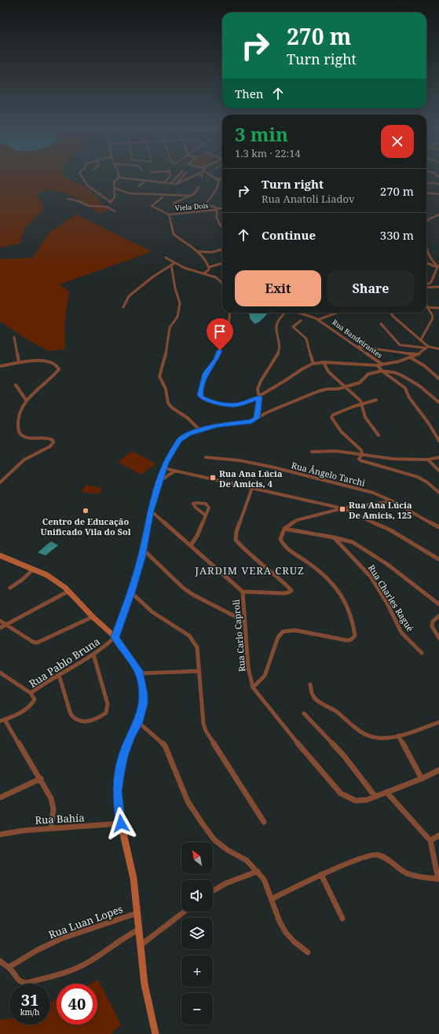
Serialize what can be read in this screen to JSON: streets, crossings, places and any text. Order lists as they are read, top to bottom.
{
  "streets": {
    "street": [
      "Viela Dois",
      "Rua Bandeirantes",
      "Rua Ângelo Tarchi",
      "Rua Charles Ragué",
      "Rua Carlo Caproli",
      "Rua Pablo Bruna",
      "Rua Bahía",
      "Rua Luan Lopes"
    ]
  },
  "districts": ["JARDIM VERA CRUZ"],
  "places": {
    "transit": ["Rua Ana Lúcia De Amicis, 4", "Rua Ana Lúcia De Amicis, 125"],
    "other": ["Centro de Educação Unificado Vila do Sol"]
  },
  "north": "top left",
  "page": {
    "turn": ["270 m", "Turn right"],
    "then": "Then",
    "heading": ["3 min", "1.3 km · 22:14"],
    "list": [
      {
        "name": "Turn right",
        "note": "Rua Anatoli Liadov",
        "value": "270 m"
      },
      {
        "name": "Continue",
        "value": "330 m"
      }
    ],
    "buttons": ["Exit", "Share"],
    "map_buttons": ["+", "−"],
    "speed": "31 km/h",
    "limit": "40"
  }
}
